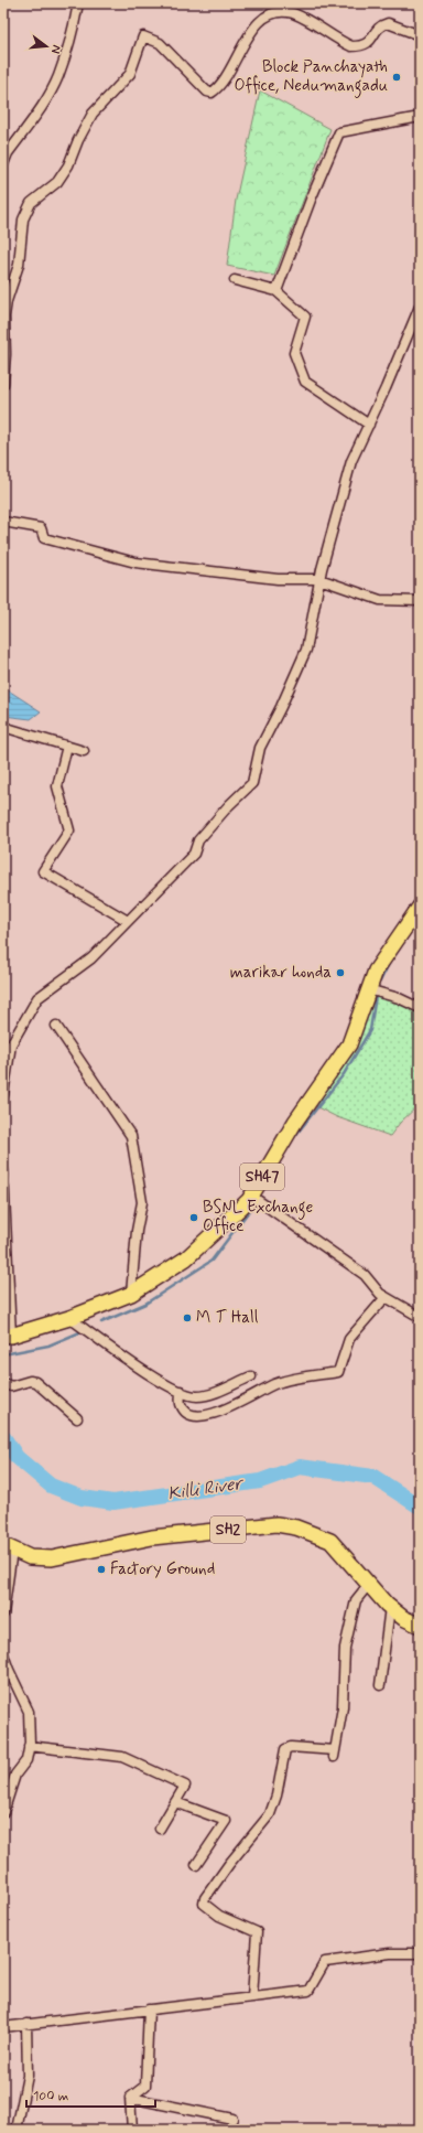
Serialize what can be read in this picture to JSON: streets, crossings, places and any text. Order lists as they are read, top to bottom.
{
  "streets": {
    "main road": ["SH47", "SH2"]
  },
  "water": ["Killi River"],
  "places": [
    "Block Panchayath Office, Nedumangadu",
    "marikar honda",
    "BSNL Exchange Office",
    "M T Hall",
    "Factory Ground"
  ],
  "scale_bar": "100 m",
  "north": "right"
}
